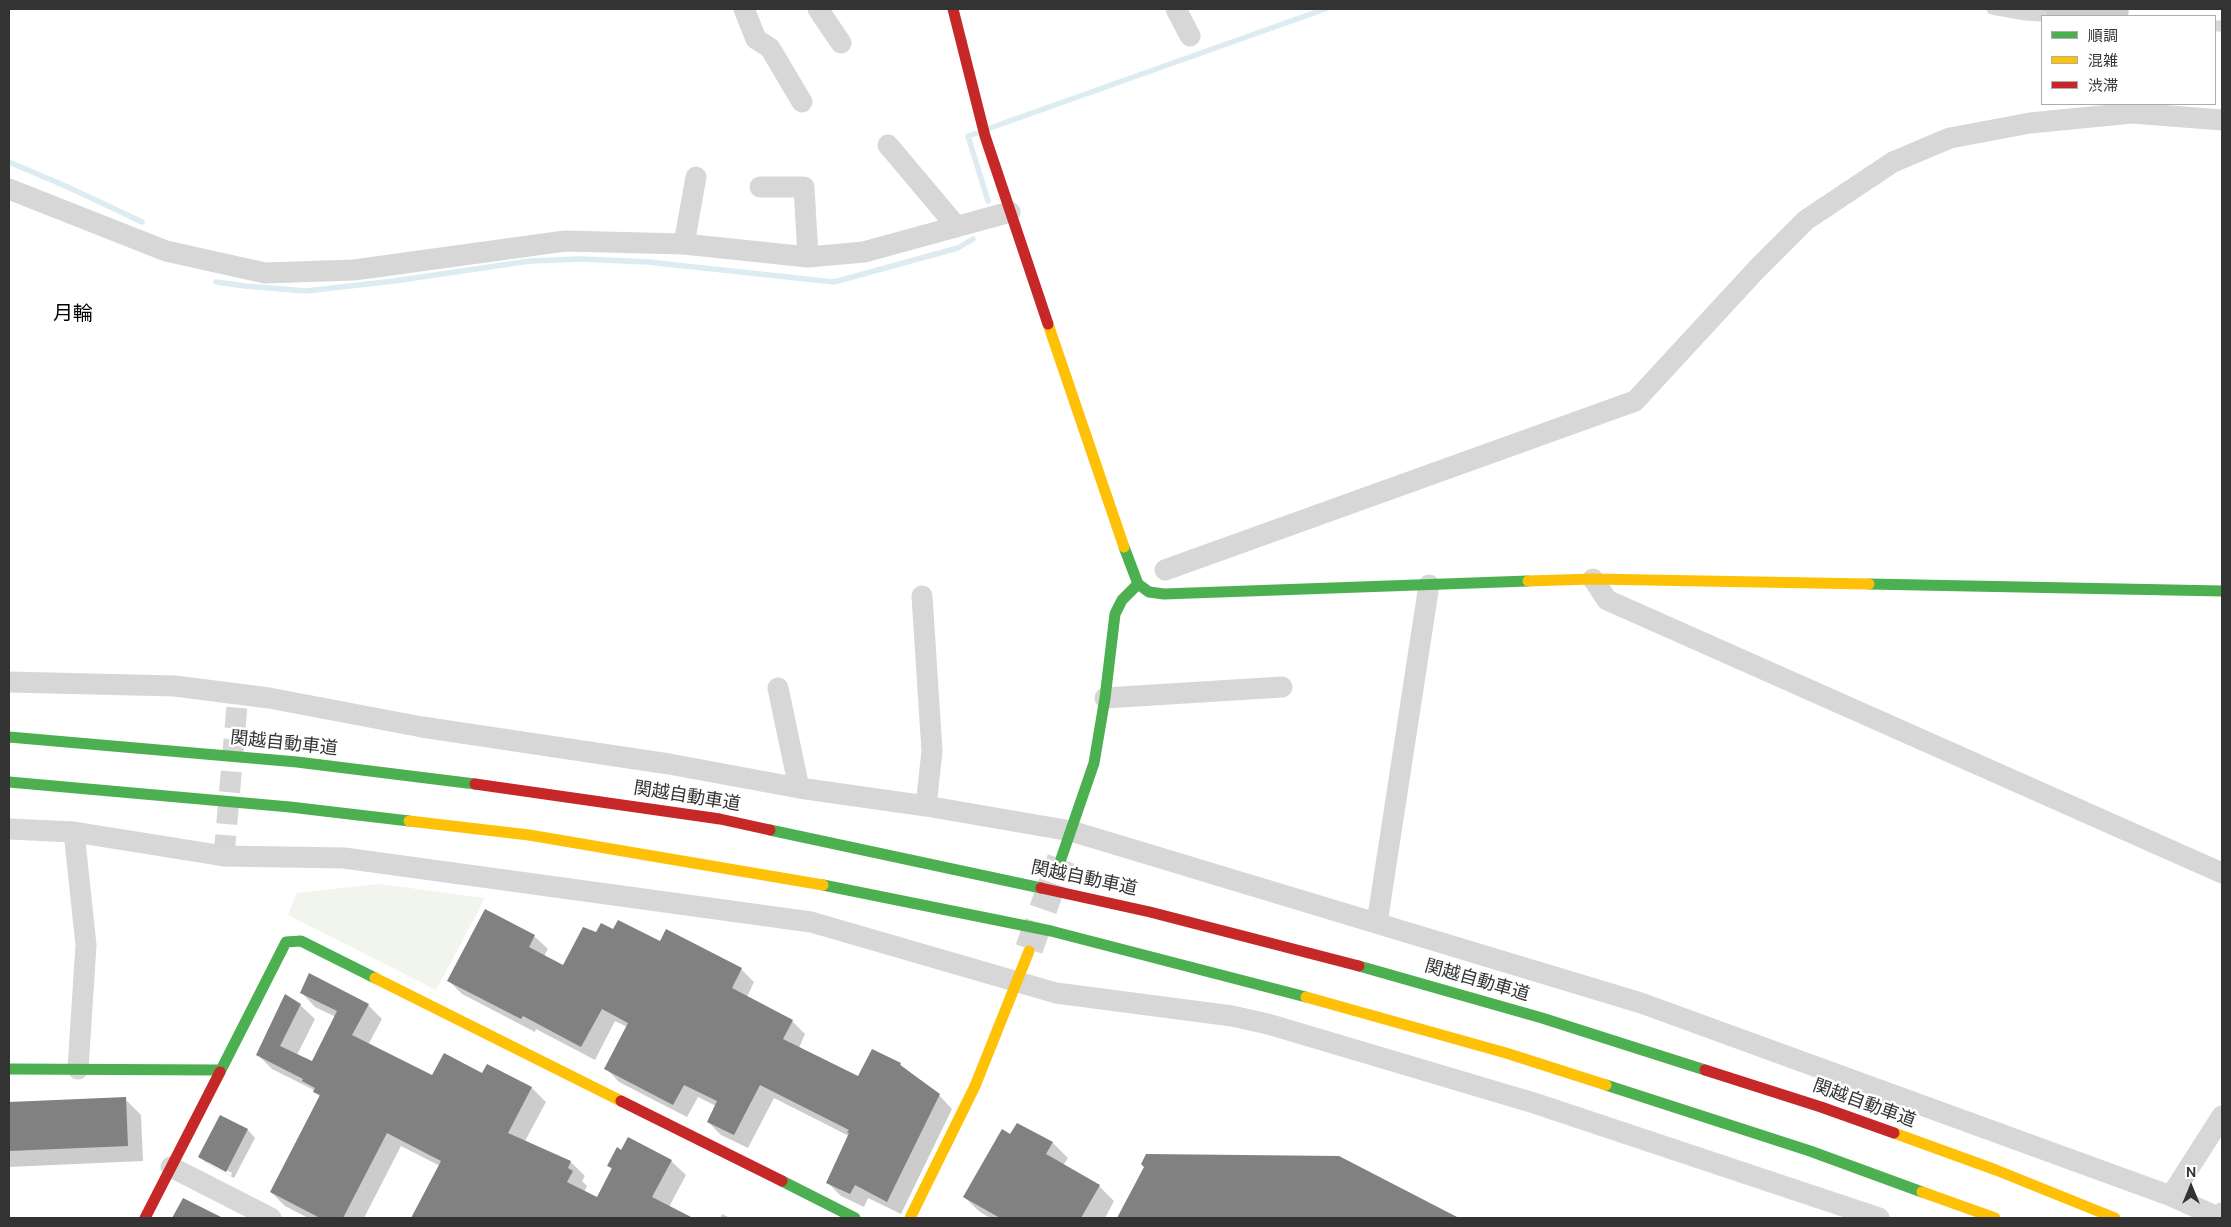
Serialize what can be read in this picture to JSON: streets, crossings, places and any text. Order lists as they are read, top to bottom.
{
  "streets": {
    "main road": ["関越自動車道"]
  },
  "districts": ["月輪"],
  "legend": ["順調", "混雑", "渋滞"],
  "north": "top"
}
